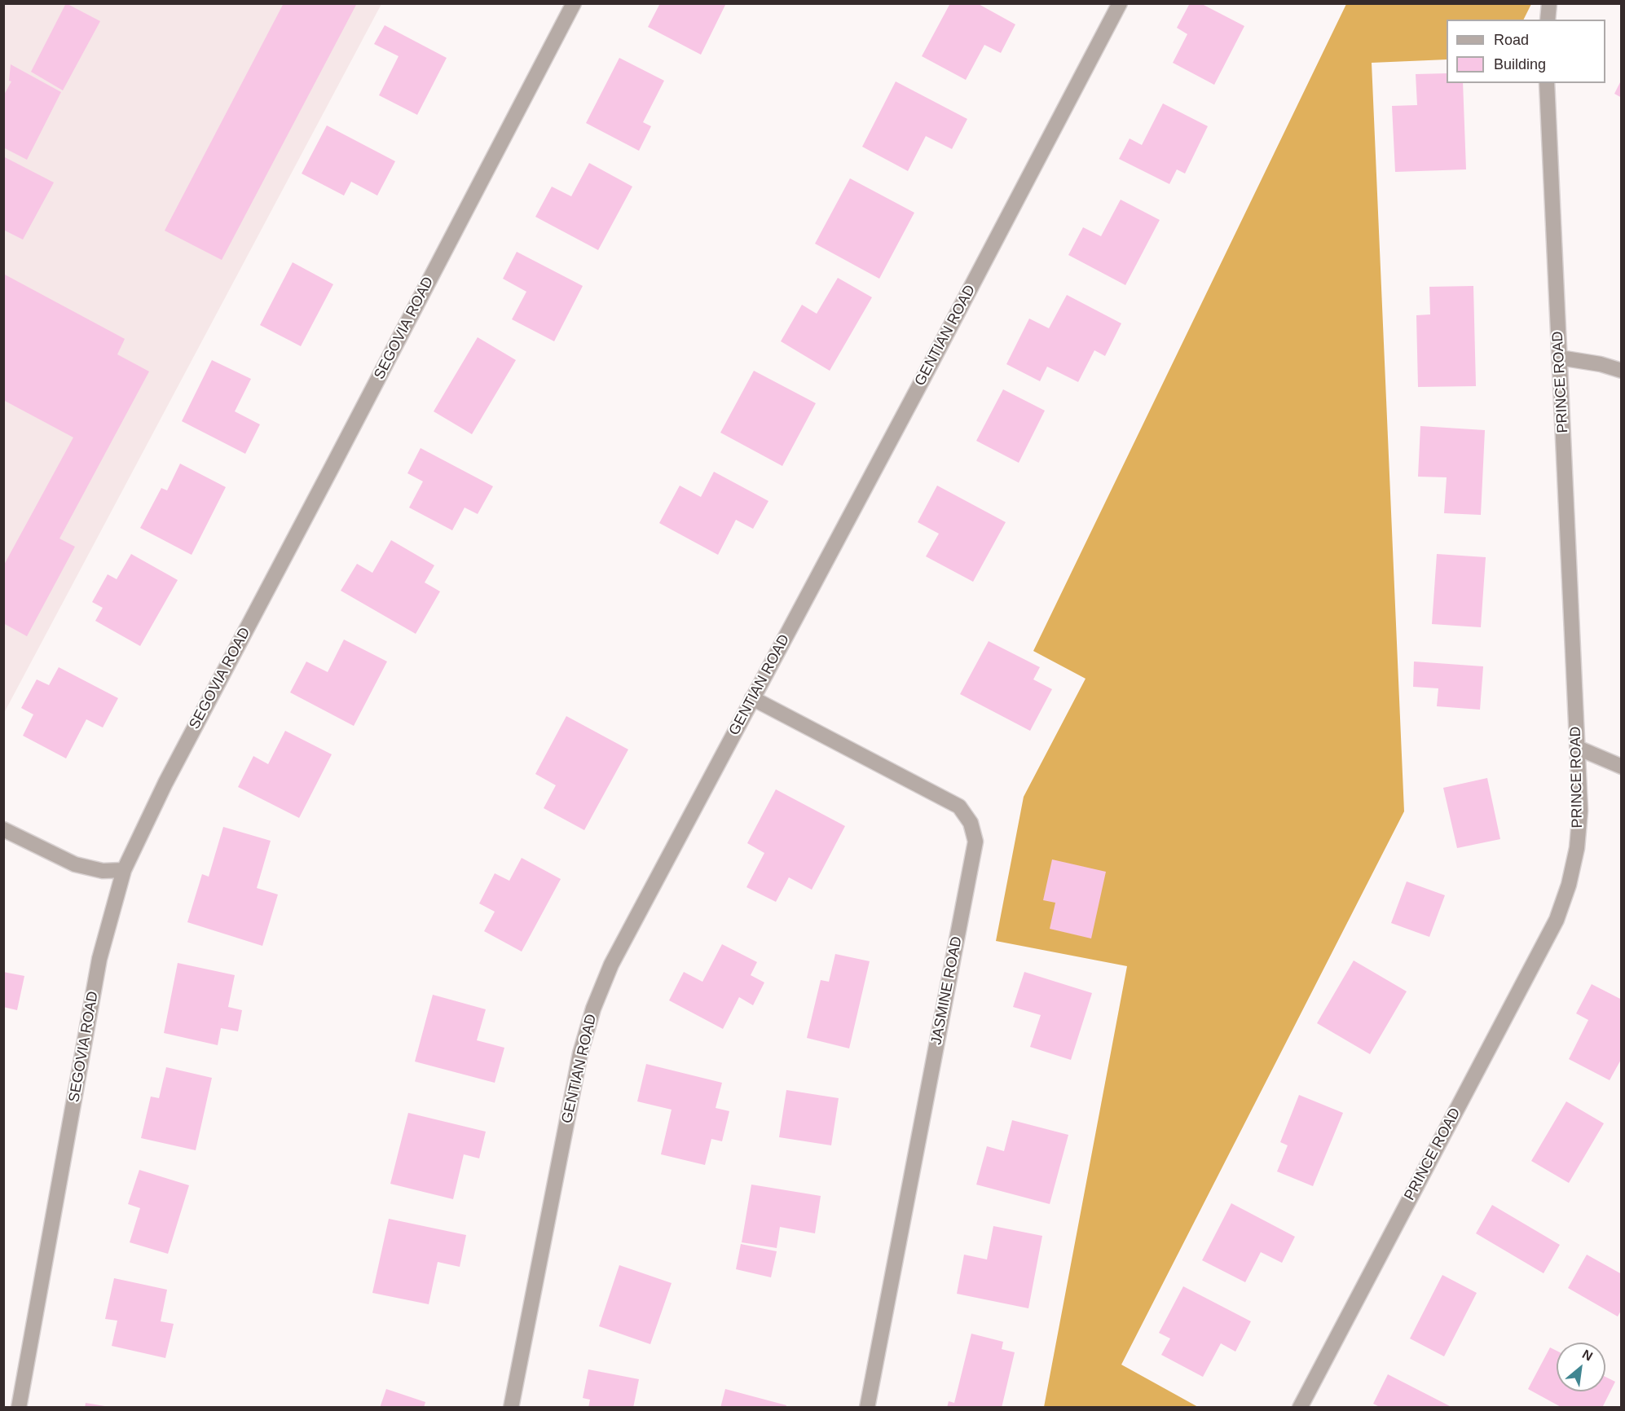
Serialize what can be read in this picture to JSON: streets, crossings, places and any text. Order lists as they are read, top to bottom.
{
  "streets": {
    "street": [
      "SEGOVIA ROAD",
      "GENTIAN ROAD",
      "PRINCE ROAD",
      "JASMINE ROAD"
    ]
  },
  "crossings": [
    ["GENTIAN ROAD", "JASMINE ROAD"]
  ],
  "legend": ["Road", "Building"],
  "north": "top right"
}
